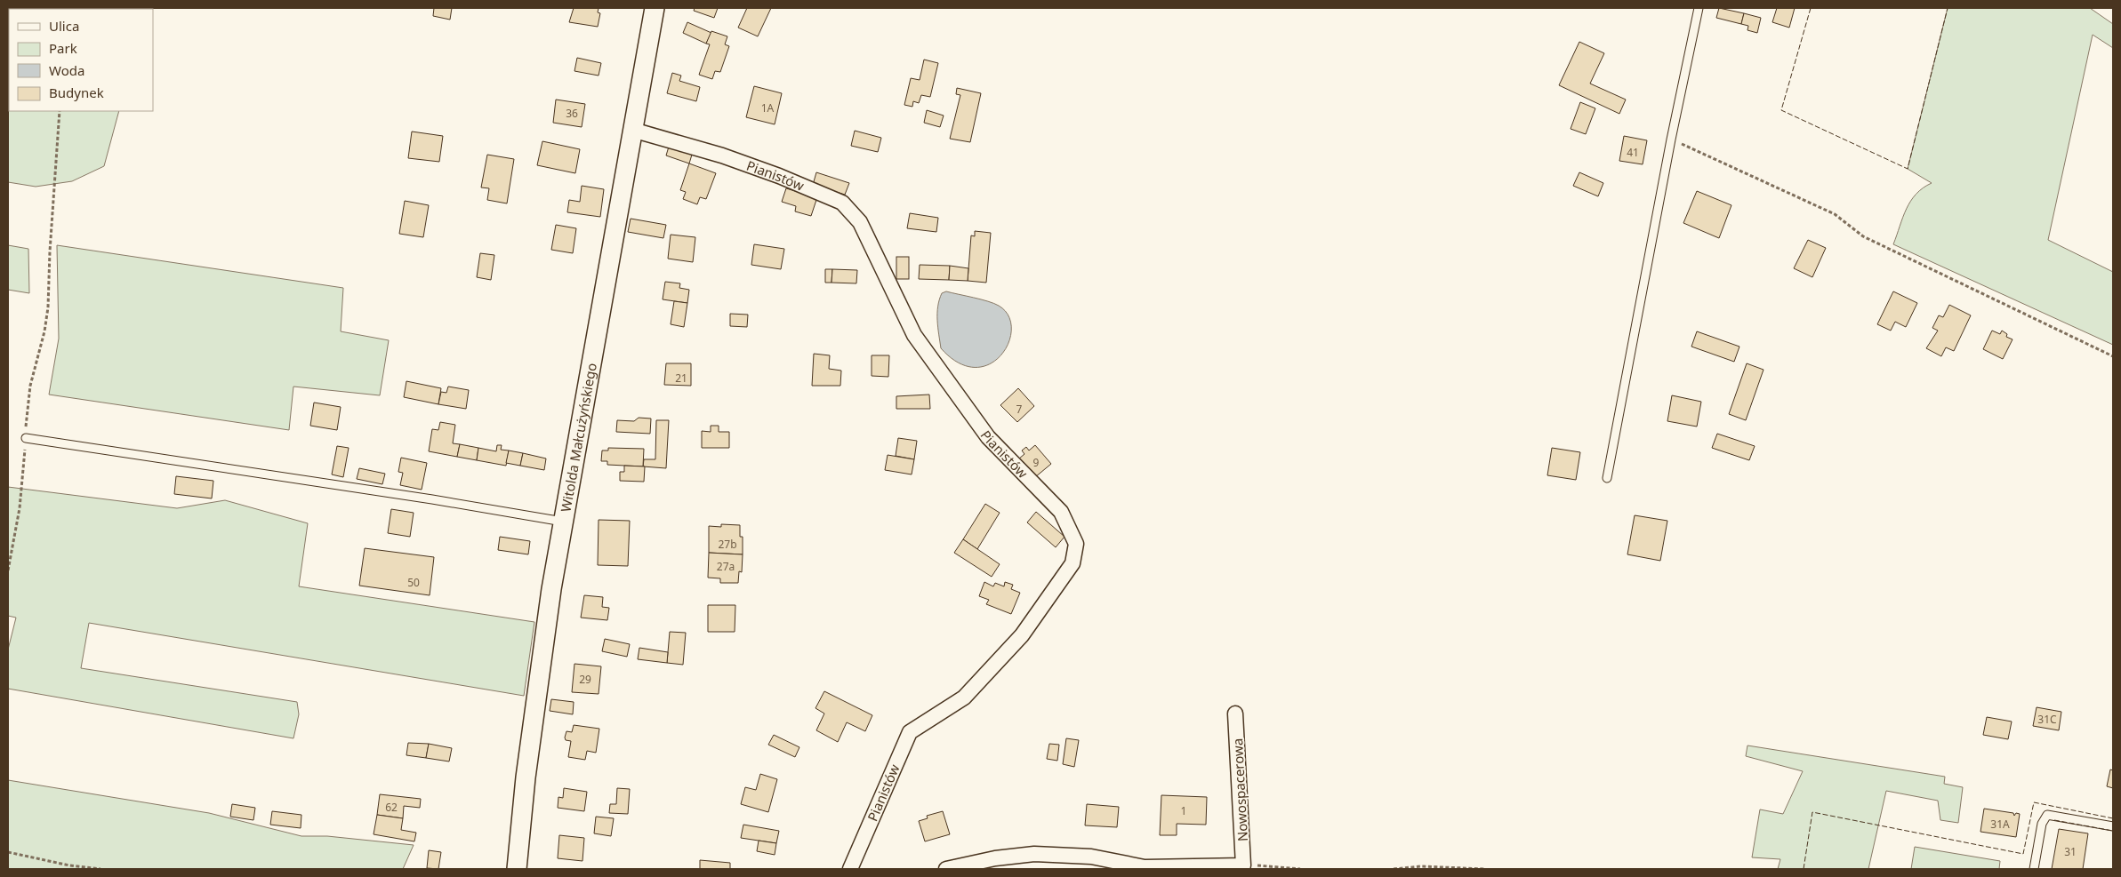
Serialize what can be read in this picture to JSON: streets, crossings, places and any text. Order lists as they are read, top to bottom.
{
  "streets": {
    "street": ["Pianistów", "Witolda Małcużyńskiego", "Nowospacerowa"]
  },
  "crossings": [
    ["Pianistów", "Witolda Małcużyńskiego"]
  ],
  "house_numbers": [
    "1A",
    "36",
    "41",
    "21",
    "7",
    "9",
    "27b",
    "27a",
    "50",
    "29",
    "31C",
    "62",
    "1",
    "31A",
    "31"
  ],
  "legend": [
    "Ulica",
    "Park",
    "Woda",
    "Budynek"
  ]
}
